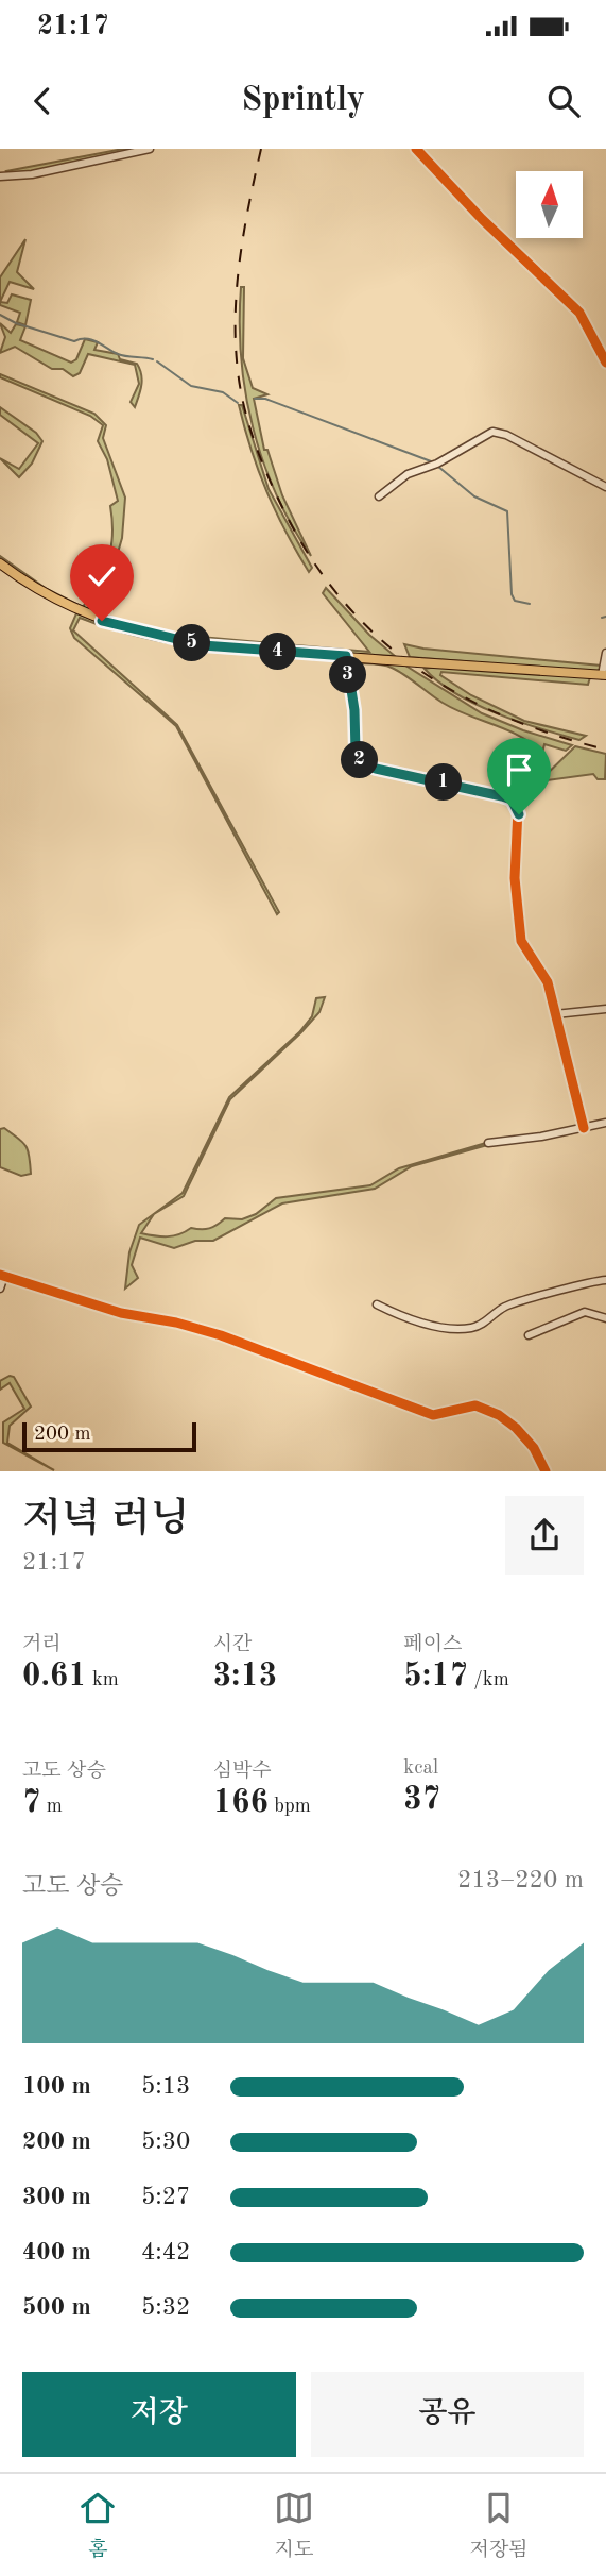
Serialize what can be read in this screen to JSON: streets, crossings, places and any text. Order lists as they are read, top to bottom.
{
  "scale_bar": "200 m",
  "north": "top",
  "page": {
    "status": "21:17",
    "header": "Sprintly",
    "pins": [
      "5",
      "4",
      "3",
      "2",
      "1"
    ],
    "scale": "200 m",
    "heading": ["저녁 러닝", "21:17"],
    "stats": [
      ["거리", "0.61 km"],
      ["시간", "3:13"],
      ["페이스", "5:17 /km"],
      ["고도 상승", "7 m"],
      ["심박수", "166 bpm"],
      ["kcal", "37"]
    ],
    "chart": ["고도 상승", "213–220 m"],
    "list": [
      {
        "name": "100 m",
        "note": "5:13"
      },
      {
        "name": "200 m",
        "note": "5:30"
      },
      {
        "name": "300 m",
        "note": "5:27"
      },
      {
        "name": "400 m",
        "note": "4:42"
      },
      {
        "name": "500 m",
        "note": "5:32"
      }
    ],
    "buttons": ["저장", "공유"],
    "tabs": ["홈", "지도", "저장됨"]
  }
}
